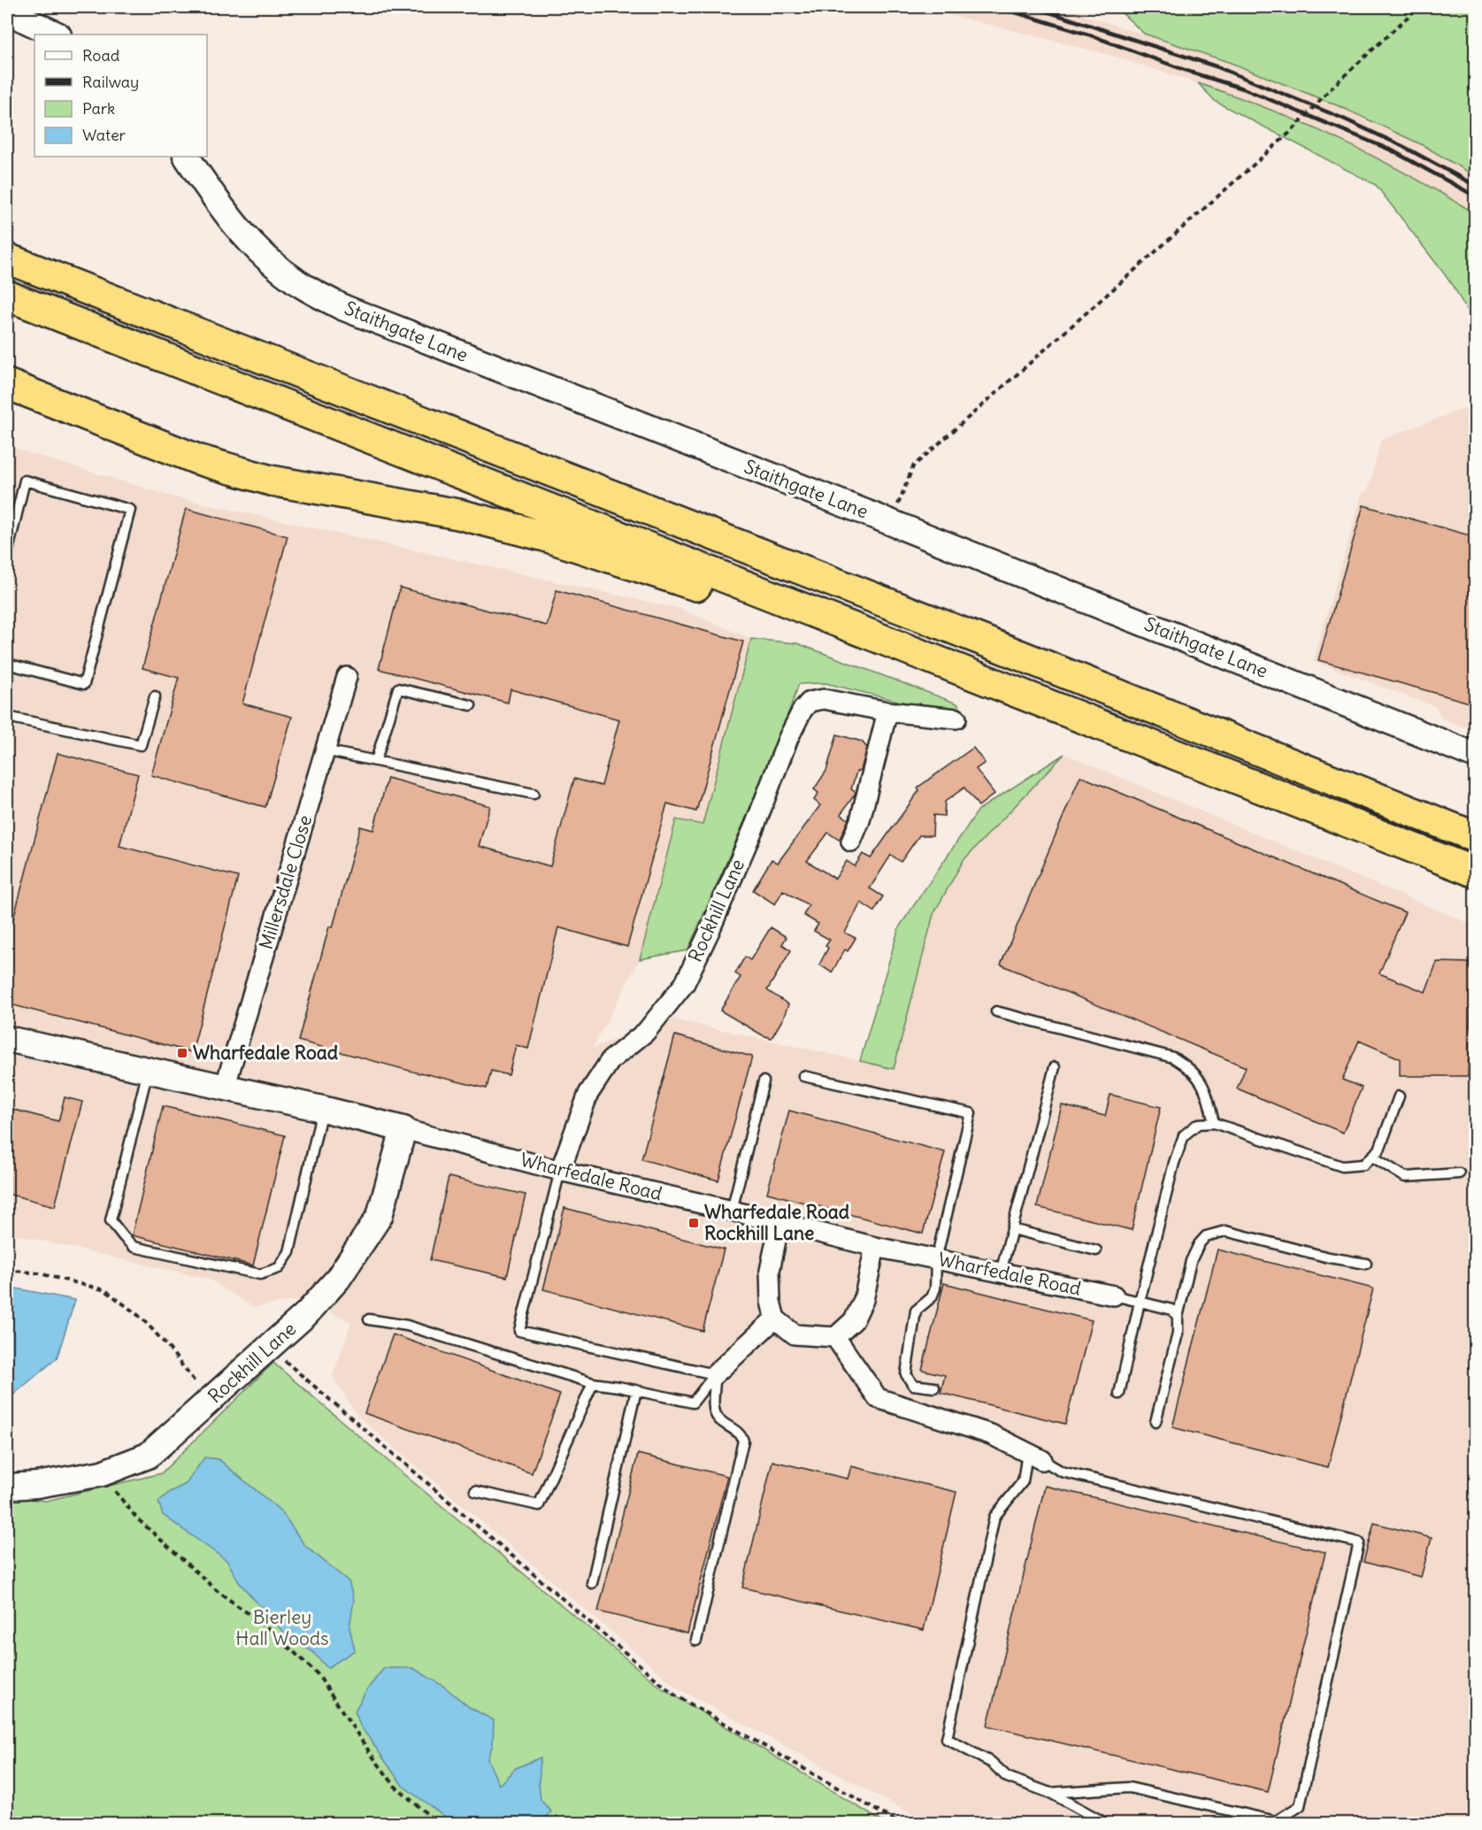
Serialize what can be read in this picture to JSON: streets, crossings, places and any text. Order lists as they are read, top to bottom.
{
  "streets": {
    "street": [
      "Staithgate Lane",
      "Millersdale Close",
      "Rockhill Lane",
      "Wharfedale Road"
    ]
  },
  "crossings": [
    ["Millersdale Close", "Wharfedale Road"],
    ["Rockhill Lane", "Wharfedale Road"]
  ],
  "parks": ["Bierley Hall Woods"],
  "places": {
    "transit": ["Wharfedale Road", "Wharfedale Road Rockhill Lane"]
  },
  "legend": [
    "Road",
    "Railway",
    "Park",
    "Water"
  ]
}
